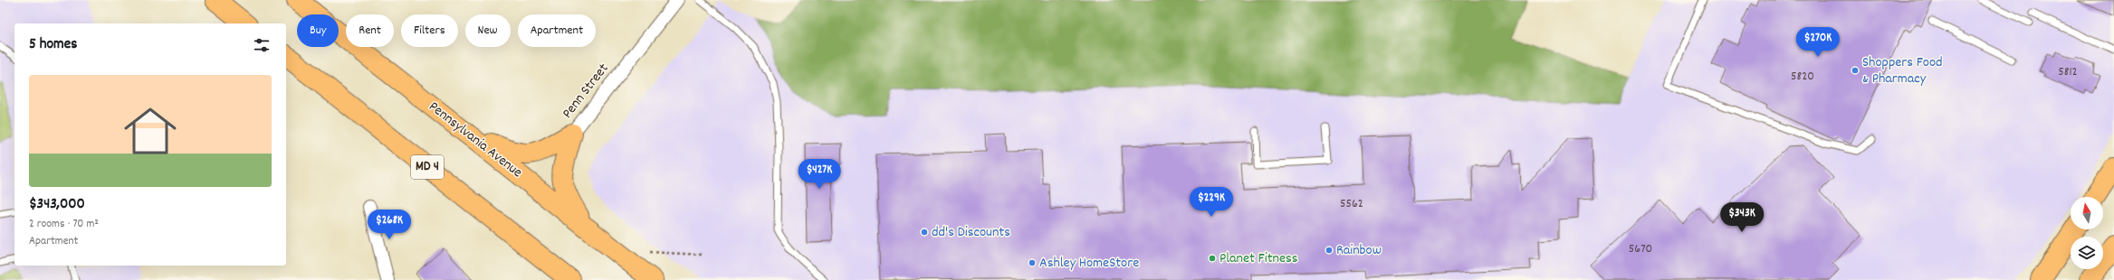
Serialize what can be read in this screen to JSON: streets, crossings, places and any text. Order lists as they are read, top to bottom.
{
  "streets": {
    "main road": ["Pennsylvania Avenue", "MD 4"],
    "street": ["Penn Street"]
  },
  "places": [
    "Shoppers Food & Pharmacy",
    "dd's Discounts",
    "Rainbow",
    "Planet Fitness",
    "Ashley HomeStore"
  ],
  "house_numbers": [
    "5812",
    "5820",
    "5562",
    "5670"
  ],
  "north": "top",
  "page": {
    "chip": [
      "Buy",
      "Rent",
      "Filters",
      "New",
      "Apartment"
    ],
    "heading": "5 homes",
    "price": [
      "$270K",
      "$427K",
      "$229K",
      "$343K",
      "$268K"
    ],
    "list": [
      {
        "name": "$343,000",
        "note": "2 rooms · 70 m² · Apartment"
      }
    ]
  }
}
